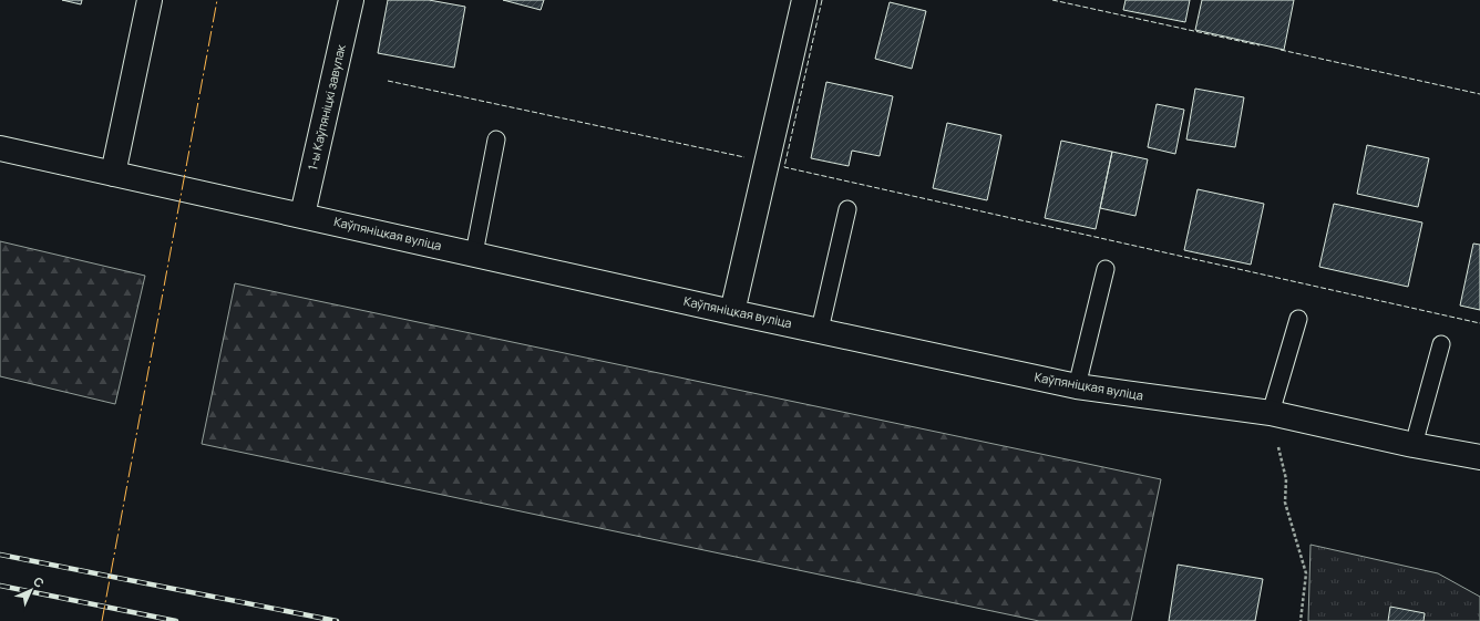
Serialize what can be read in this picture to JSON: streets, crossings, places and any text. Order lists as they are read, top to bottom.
{
  "streets": {
    "street": ["1-ы Каўпяніцкі завулак", "Каўпяніцкая вуліца"]
  },
  "crossings": [
    ["1-ы Каўпяніцкі завулак", "Каўпяніцкая вуліца"]
  ],
  "north": "top right"
}
